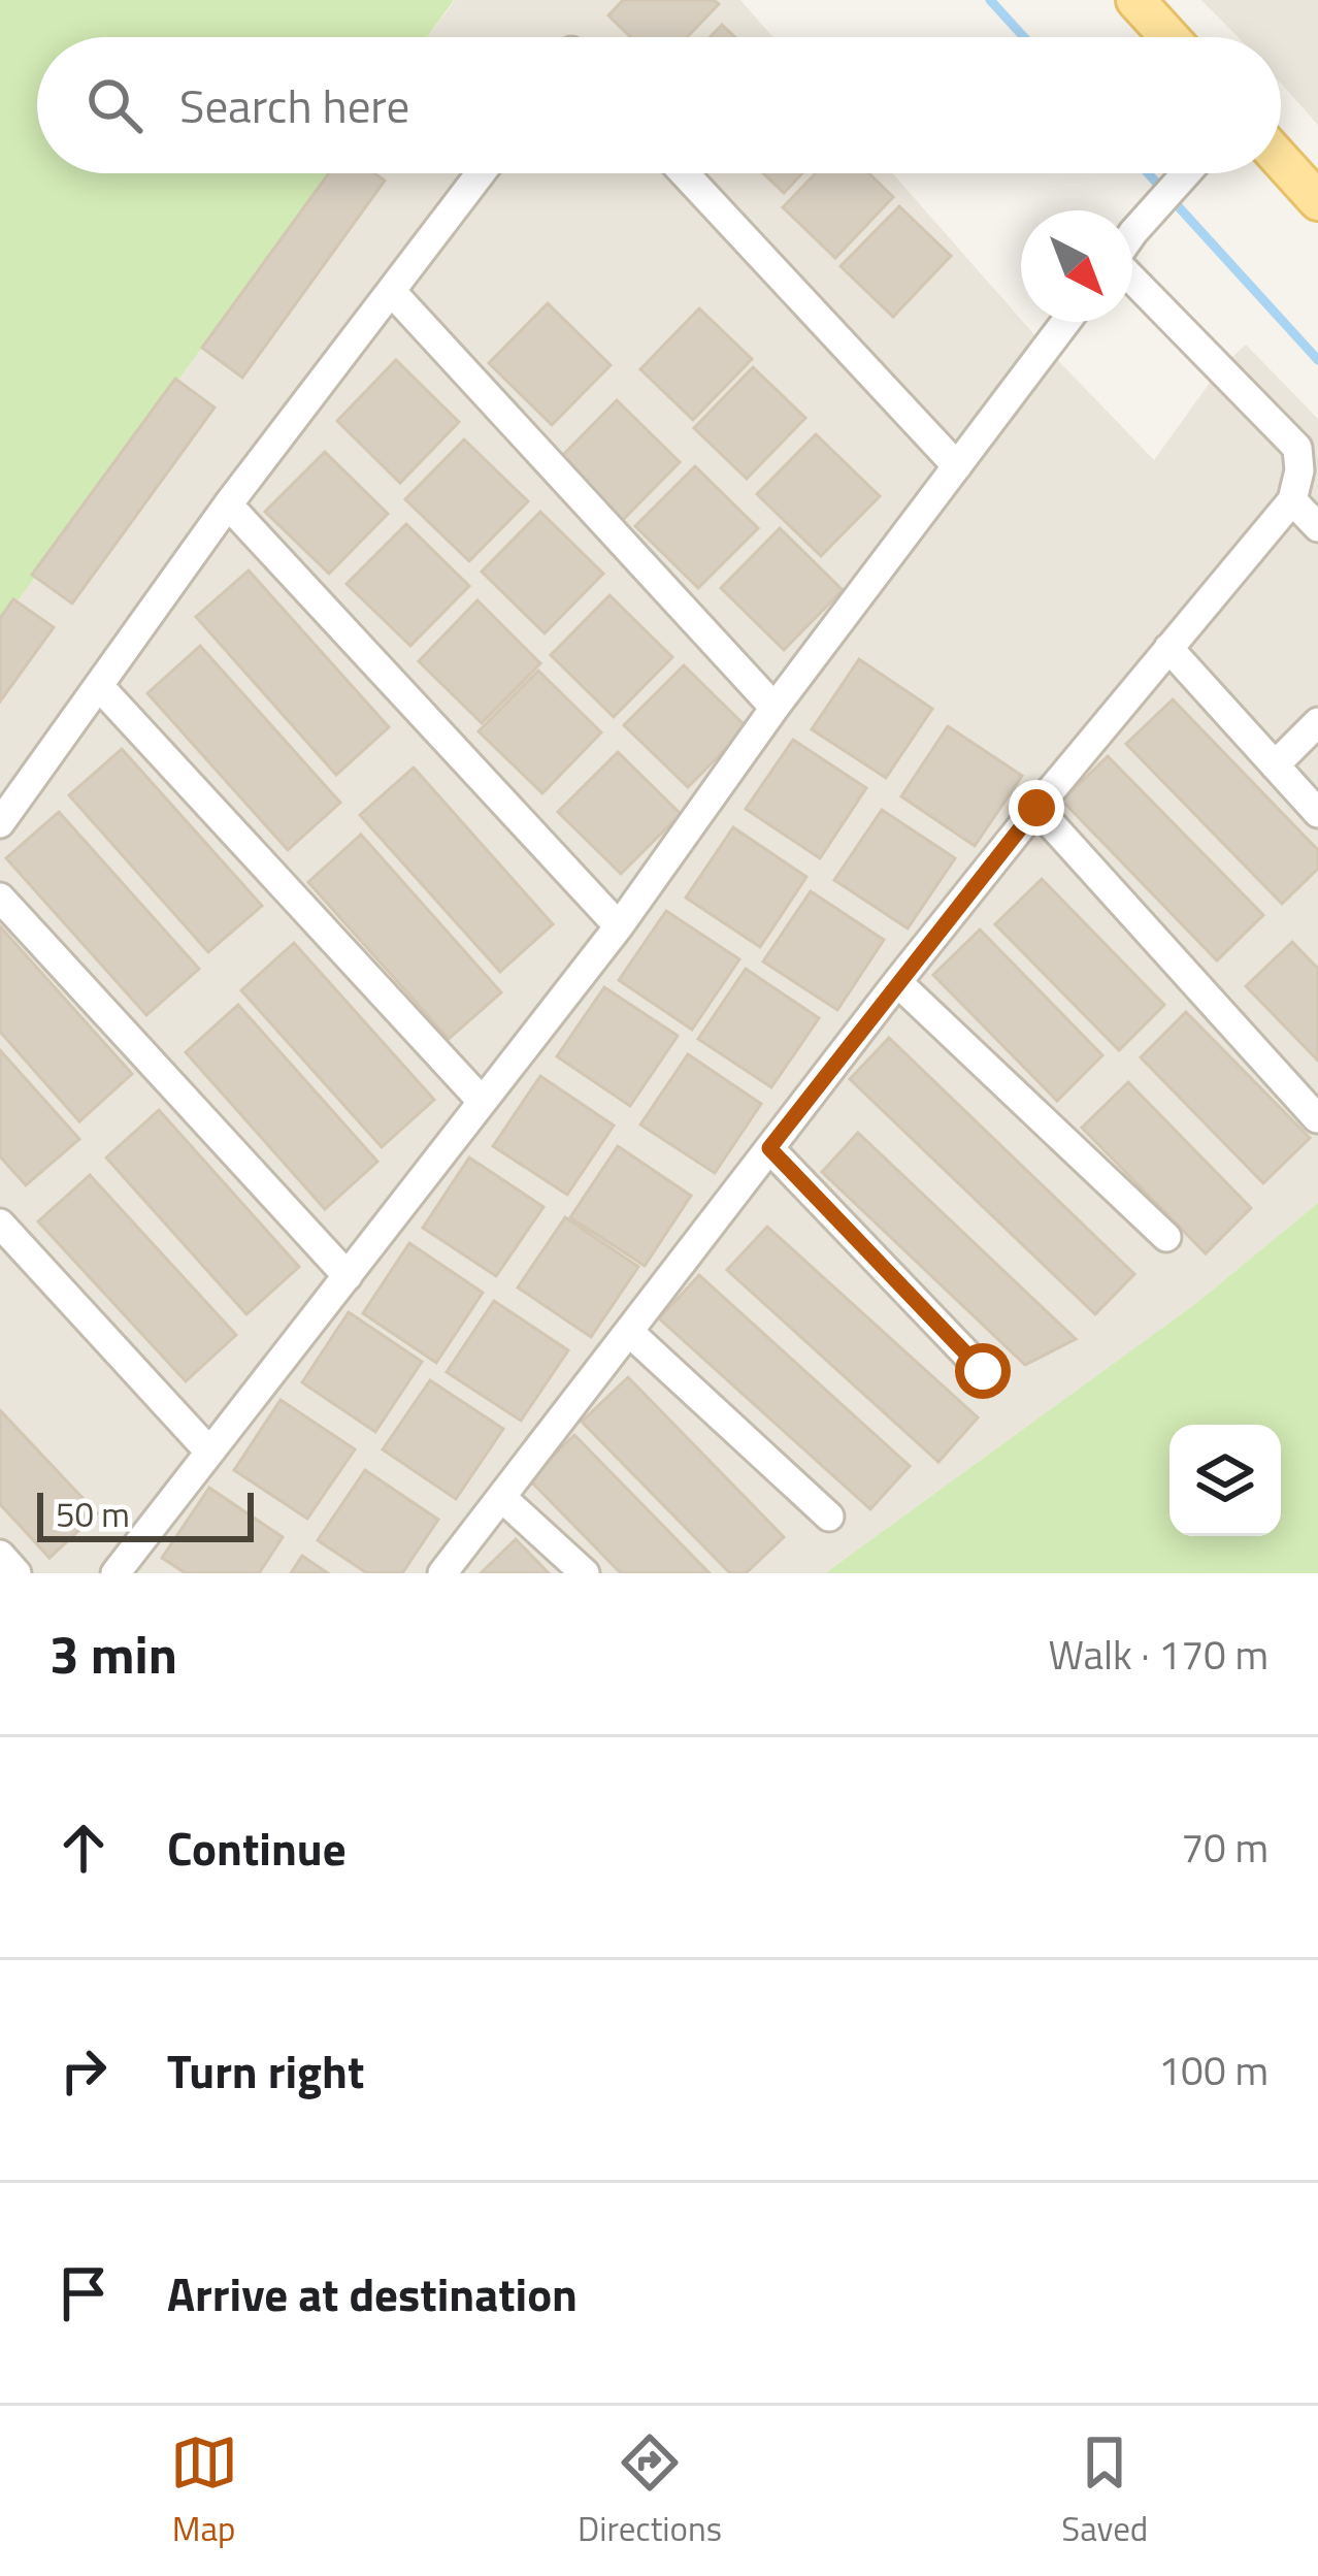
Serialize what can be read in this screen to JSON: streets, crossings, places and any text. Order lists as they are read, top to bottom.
{
  "scale_bar": "50 m",
  "north": "bottom right",
  "page": {
    "search": "Search here",
    "scale": "50 m",
    "heading": ["3 min", "Walk · 170 m"],
    "list": [
      ["Continue", "70 m"],
      ["Turn right", "100 m"],
      "Arrive at destination"
    ],
    "nav": ["Map", "Directions", "Saved"]
  }
}
